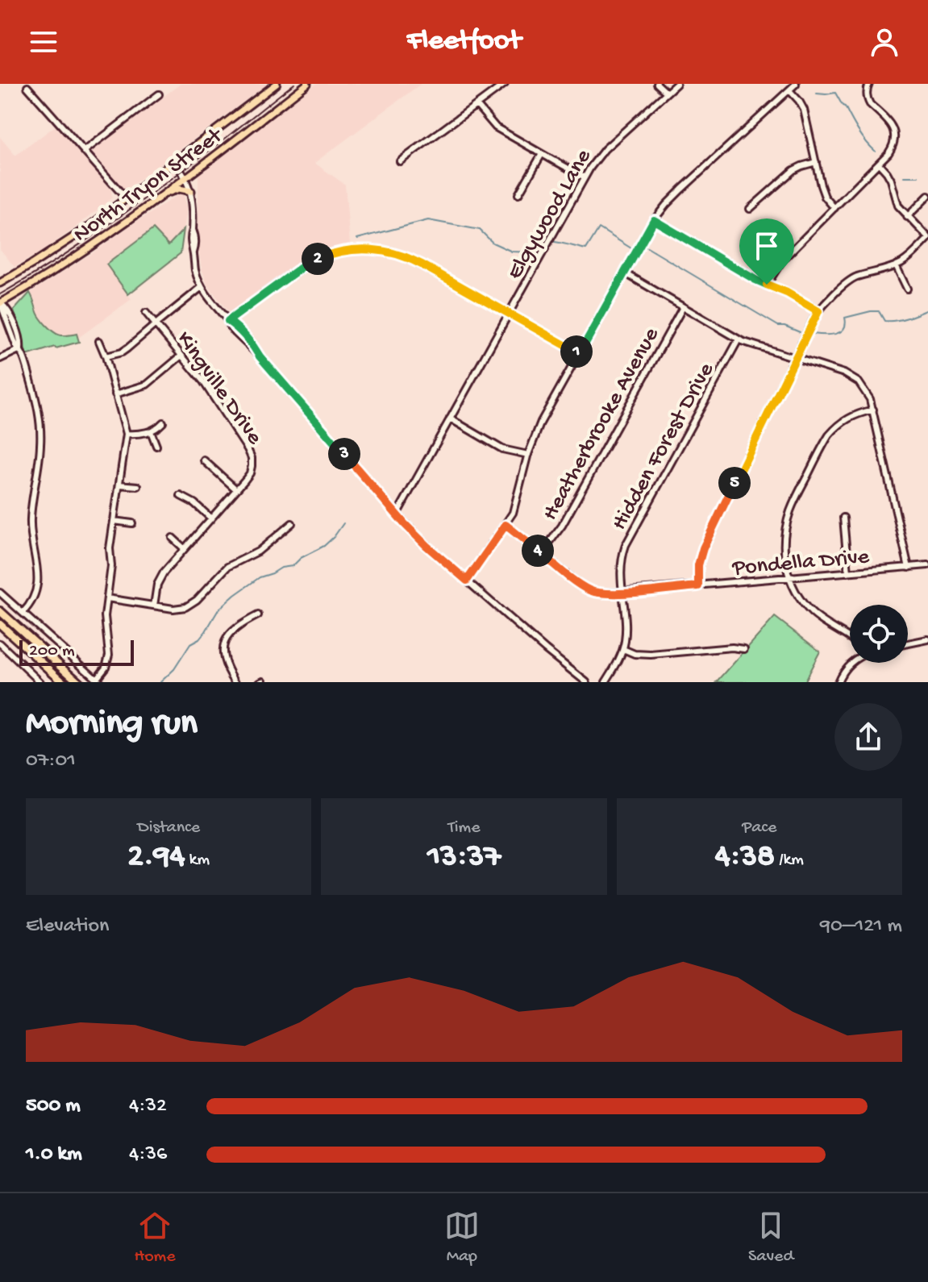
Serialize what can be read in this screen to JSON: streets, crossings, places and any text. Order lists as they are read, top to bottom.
{
  "streets": {
    "main road": ["North Tryon Street"],
    "street": [
      "Elgywood Lane",
      "Kingville Drive",
      "Heatherbrooke Avenue",
      "Hidden Forest Drive",
      "Pondella Drive"
    ]
  },
  "crossings": [
    ["Heatherbrooke Avenue", "Pondella Drive"],
    ["Hidden Forest Drive", "Pondella Drive"]
  ],
  "scale_bar": "200 m",
  "page": {
    "header": "Fleetfoot",
    "pins": [
      "2",
      "1",
      "3",
      "5",
      "4"
    ],
    "scale": "200 m",
    "heading": ["Morning run", "07:01"],
    "stats": [
      ["Distance", "2.94 km"],
      ["Time", "13:37"],
      ["Pace", "4:38 /km"]
    ],
    "chart": ["Elevation", "90–121 m"],
    "list": [
      {
        "name": "500 m",
        "note": "4:32"
      },
      {
        "name": "1.0 km",
        "note": "4:36"
      }
    ],
    "tabs": ["Home", "Map", "Saved"]
  }
}
